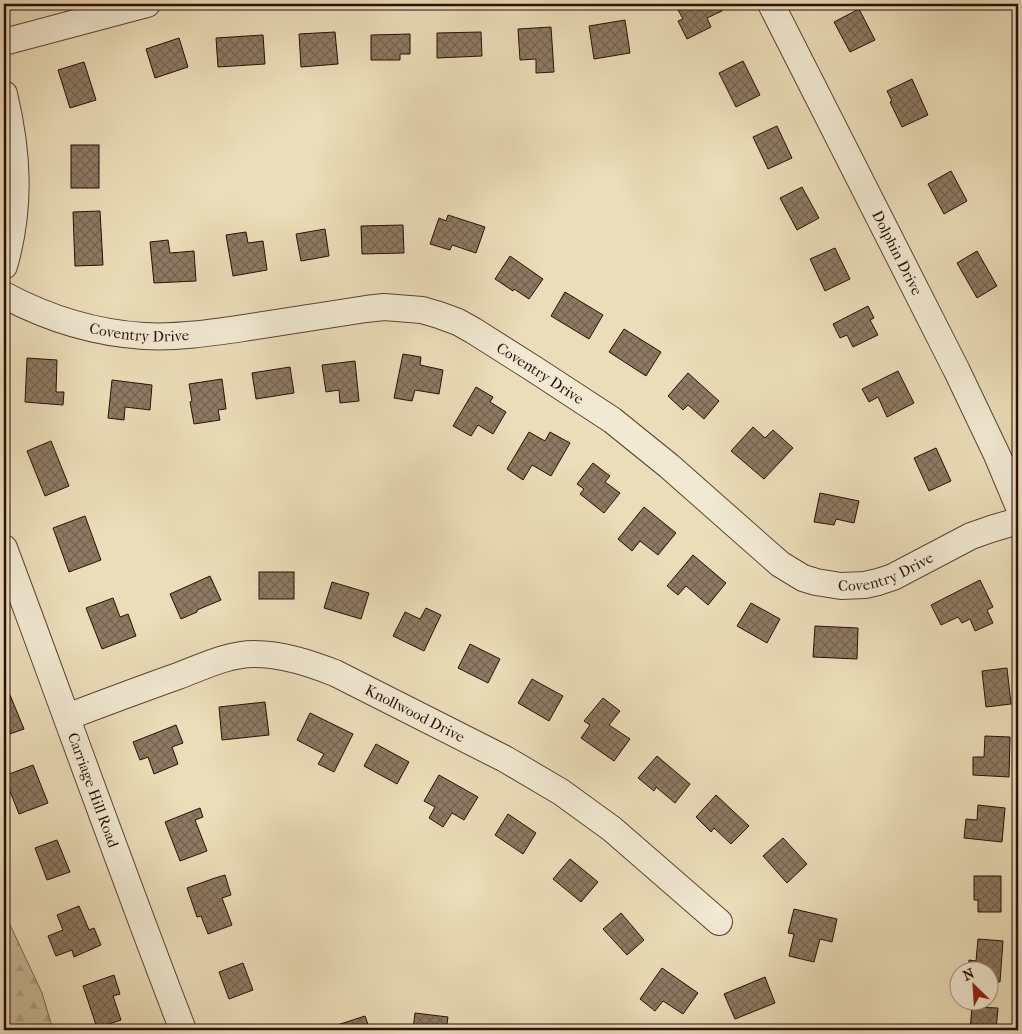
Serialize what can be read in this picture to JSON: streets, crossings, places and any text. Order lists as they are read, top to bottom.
{
  "streets": {
    "street": [
      "Dolphin Drive",
      "Coventry Drive",
      "Knollwood Drive",
      "Carriage Hill Road"
    ]
  },
  "crossings": [
    ["Knollwood Drive", "Carriage Hill Road"]
  ],
  "north": "top left"
}
